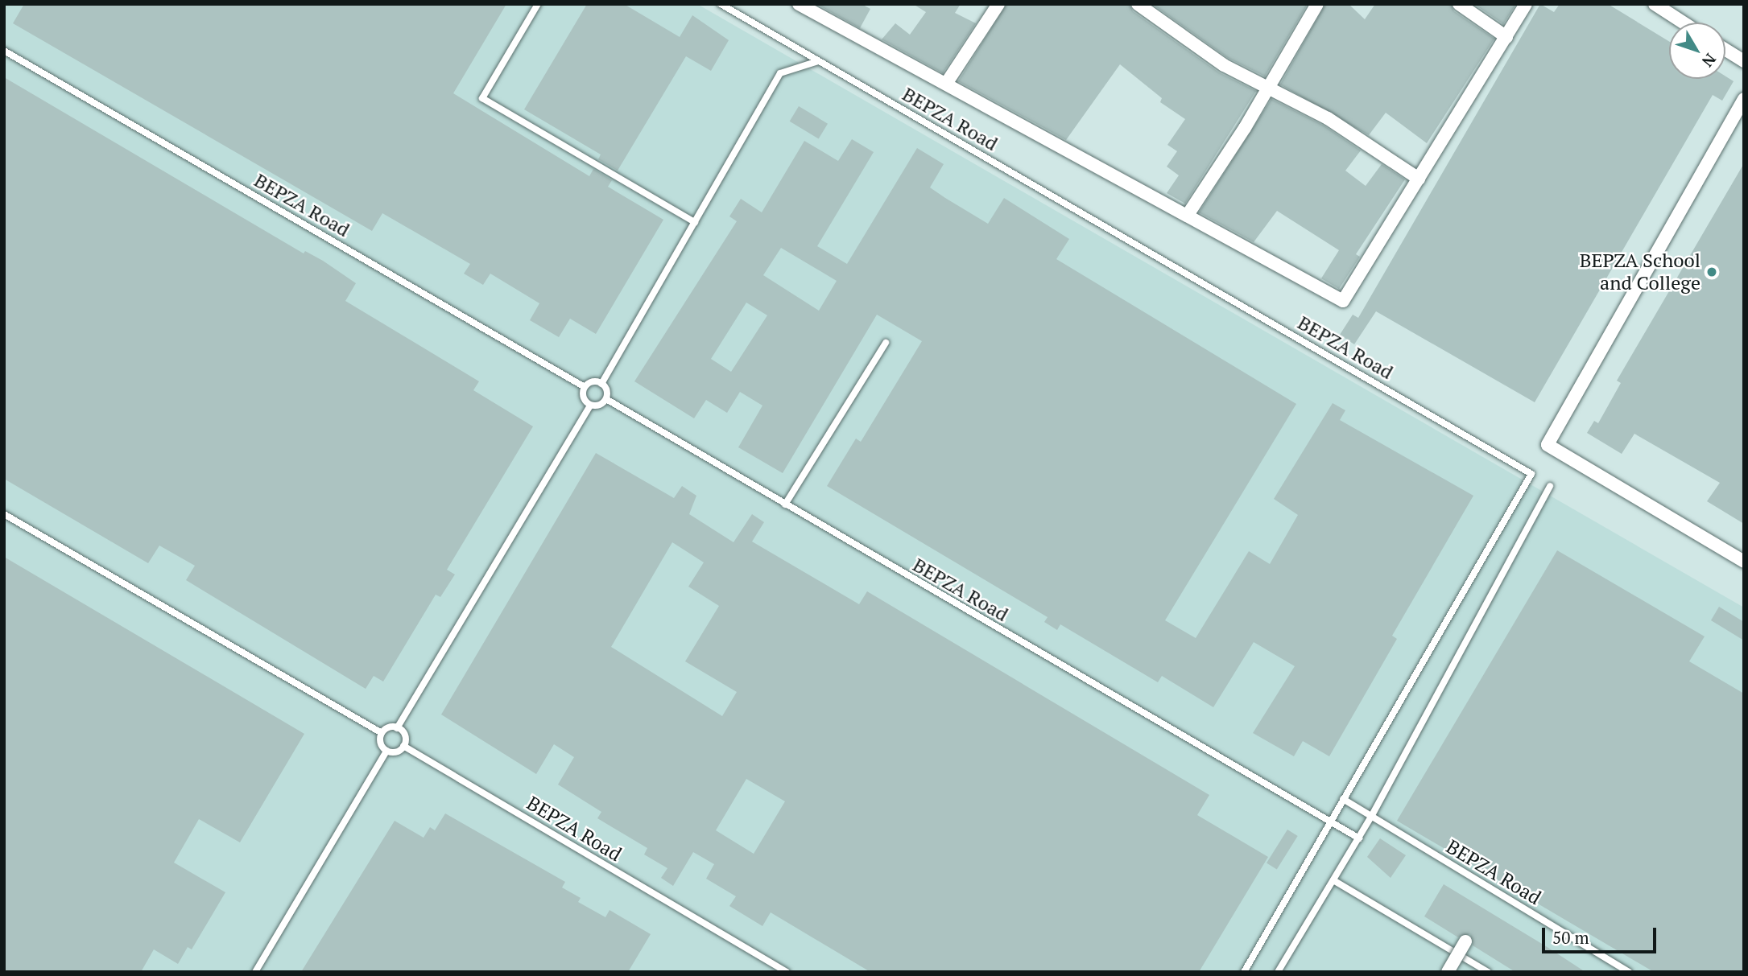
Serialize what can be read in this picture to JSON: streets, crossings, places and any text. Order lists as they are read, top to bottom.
{
  "streets": {
    "lane": ["BEPZA Road"]
  },
  "places": ["BEPZA School and College"],
  "scale_bar": "50 m",
  "north": "bottom right"
}
